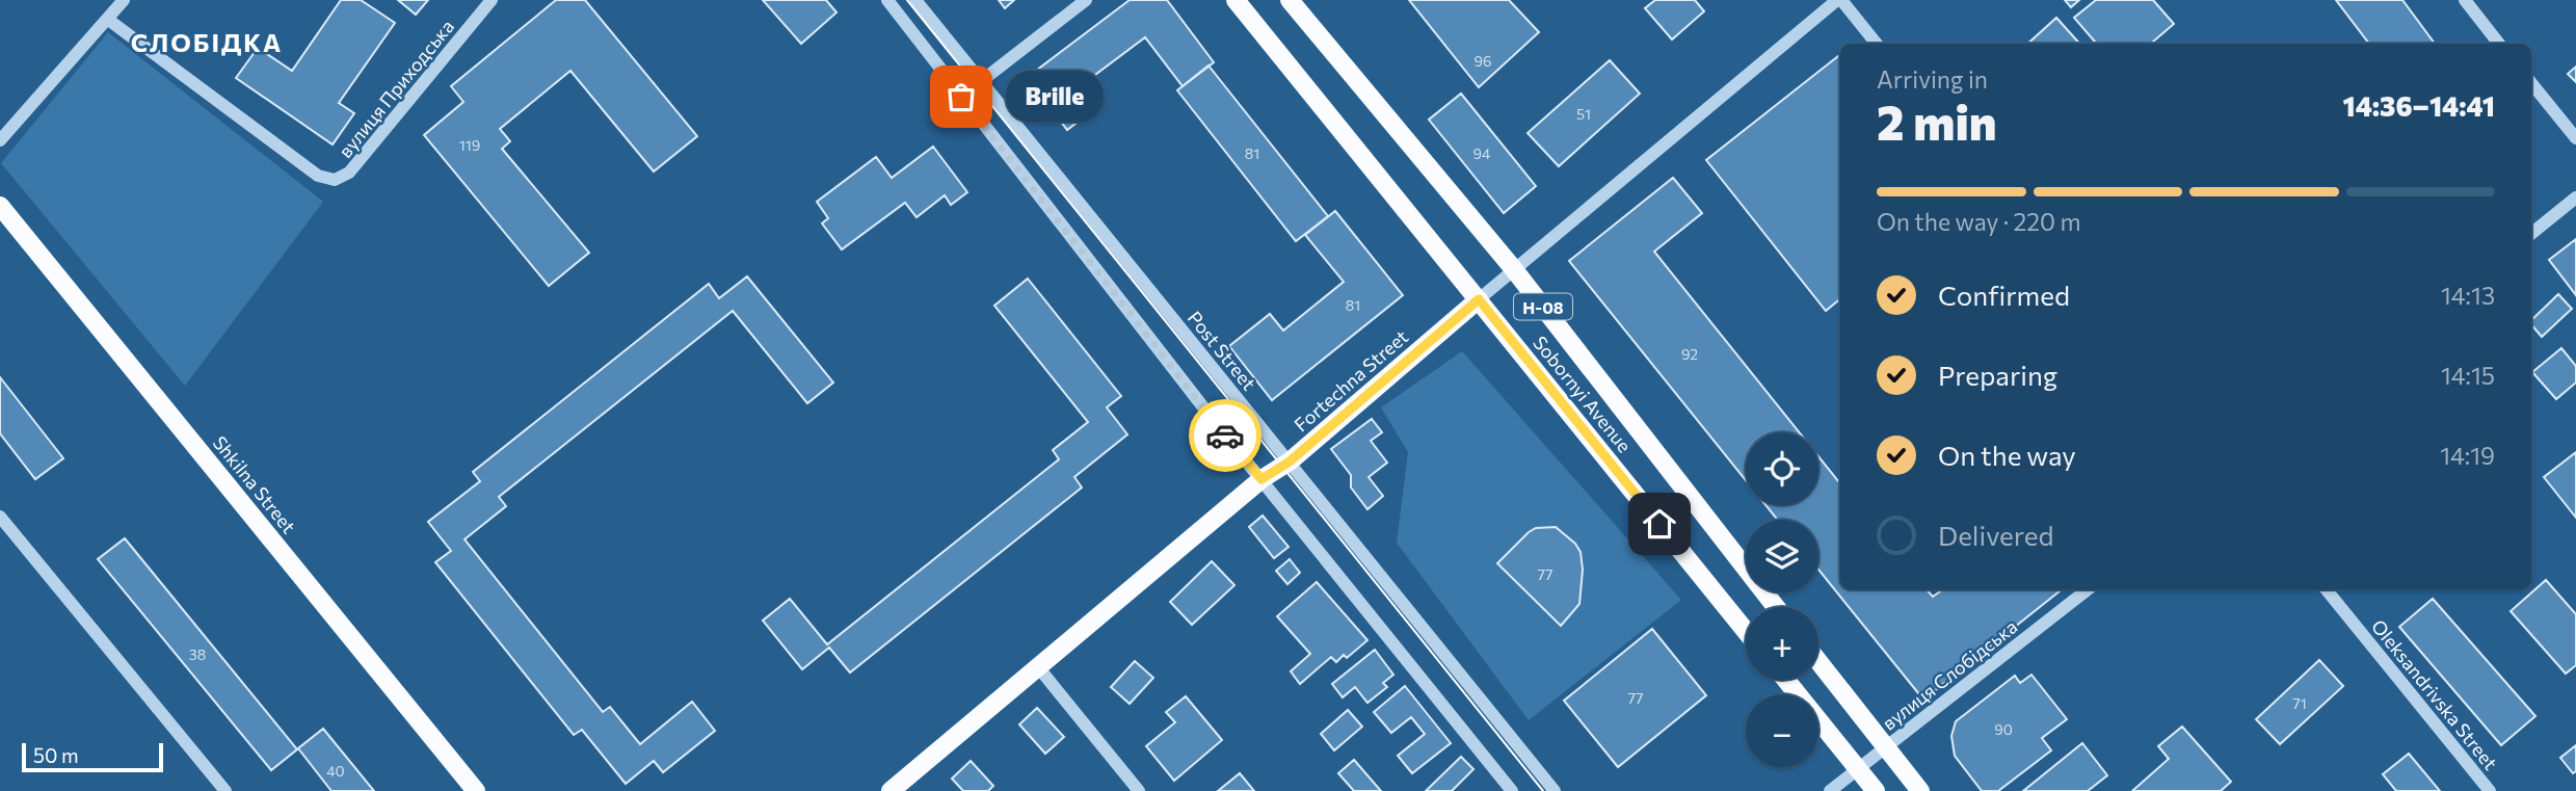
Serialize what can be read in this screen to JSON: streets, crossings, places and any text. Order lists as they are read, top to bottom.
{
  "streets": {
    "main road": [
      "Н-08",
      "Fortechna Street",
      "Sobornyi Avenue",
      "Shkilna Street"
    ],
    "street": [
      "вулиця Приходська",
      "Post Street",
      "вулиця Слобідська",
      "Oleksandrivska Street"
    ]
  },
  "crossings": [
    ["Post Street", "Fortechna Street"],
    ["Fortechna Street", "Sobornyi Avenue"]
  ],
  "districts": ["СЛОБІДКА"],
  "places": ["Brille"],
  "house_numbers": [
    "96",
    "51",
    "119",
    "81",
    "94",
    "81",
    "92",
    "77",
    "38",
    "77",
    "71",
    "90",
    "40"
  ],
  "scale_bar": "50 m",
  "page": {
    "heading": ["2 min", "Arriving in", "14:36–14:41"],
    "bubble": "Brille",
    "bar": "On the way · 220 m",
    "list": [
      ["Confirmed", "14:13"],
      ["Preparing", "14:15"],
      ["On the way", "14:19"],
      "Delivered"
    ],
    "map_buttons": ["+", "−"],
    "scale": "50 m"
  }
}
